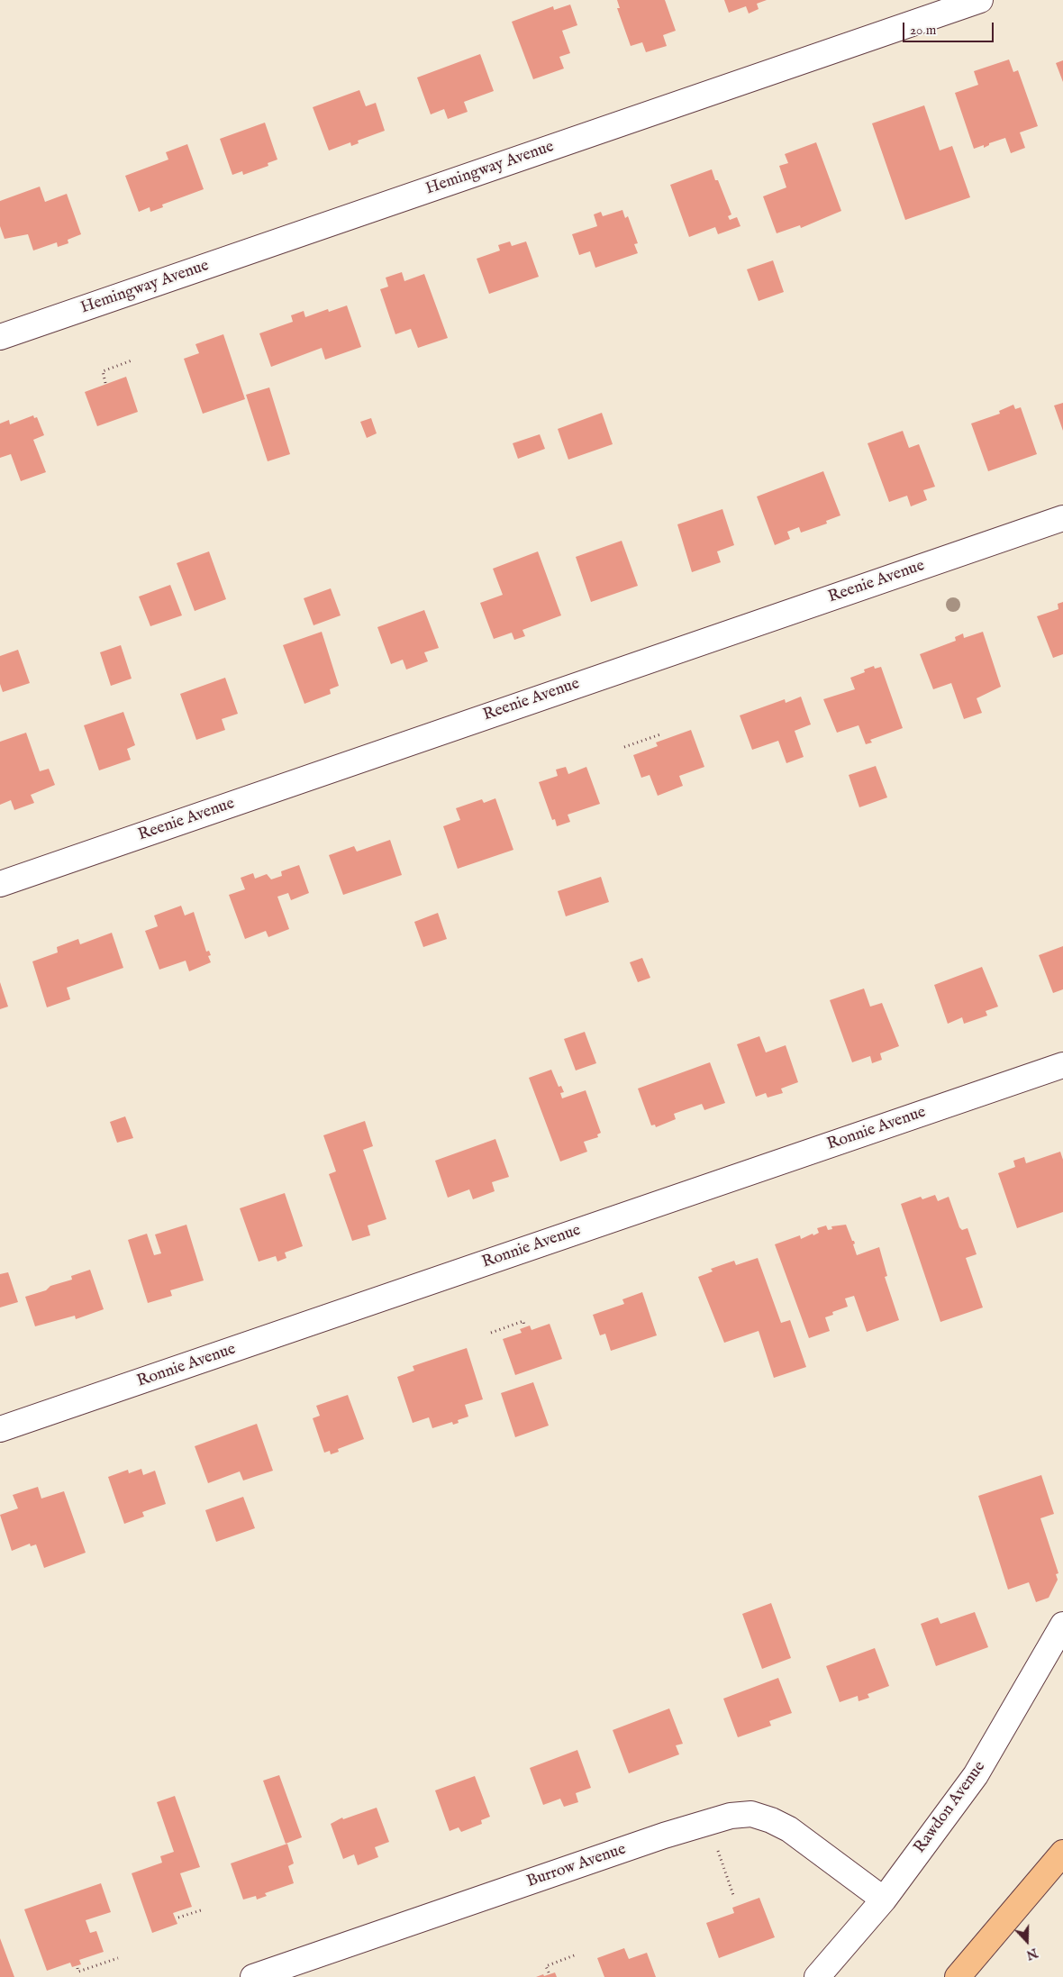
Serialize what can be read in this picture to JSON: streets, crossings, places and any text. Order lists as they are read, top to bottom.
{
  "streets": {
    "street": [
      "Hemingway Avenue",
      "Reenie Avenue",
      "Ronnie Avenue",
      "Rawdon Avenue",
      "Burrow Avenue"
    ]
  },
  "crossings": [
    ["Rawdon Avenue", "Burrow Avenue"]
  ],
  "scale_bar": "20 m",
  "north": "bottom"
}
